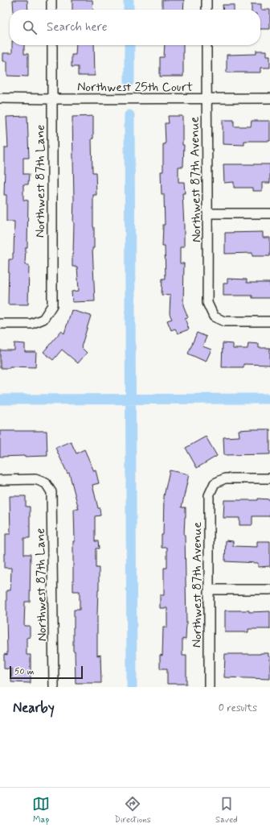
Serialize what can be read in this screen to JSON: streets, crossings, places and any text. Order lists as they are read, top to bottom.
{
  "streets": {
    "street": ["Northwest 25th Court", "Northwest 87th Avenue", "Northwest 87th Lane"]
  },
  "crossings": [
    ["Northwest 25th Court", "Northwest 87th Avenue"],
    ["Northwest 25th Court", "Northwest 87th Lane"]
  ],
  "scale_bar": "50 m",
  "page": {
    "search": "Search here",
    "scale": "50 m",
    "heading": ["Nearby", "0 results"],
    "nav": ["Map", "Directions", "Saved"]
  }
}
